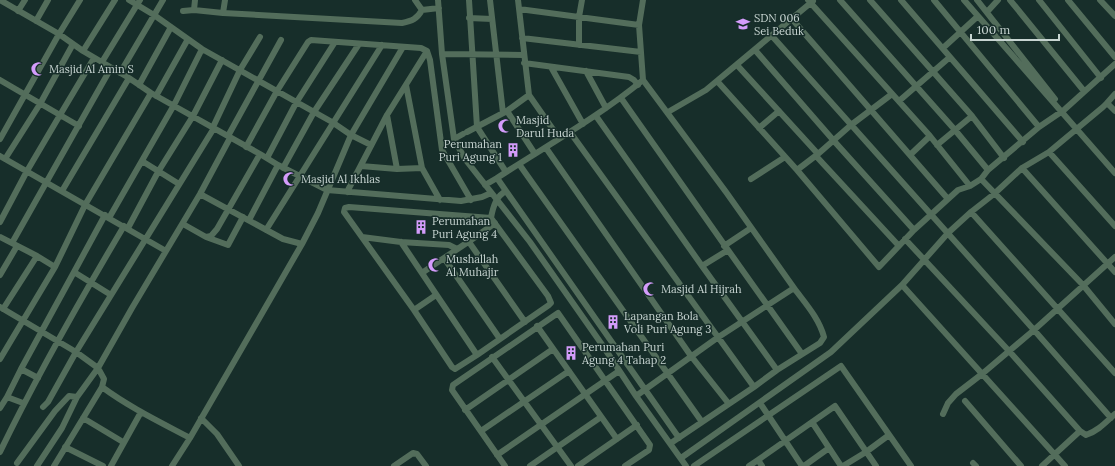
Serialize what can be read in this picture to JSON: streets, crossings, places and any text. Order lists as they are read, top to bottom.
{
  "places": {
    "school or university": ["SDN 006 Sei Beduk"],
    "mosque": [
      "Masjid Al Amin S",
      "Masjid Darul Huda",
      "Masjid Al Ikhlas",
      "Mushallah Al Muhajir",
      "Masjid Al Hijrah"
    ],
    "building": [
      "Perumahan Puri Agung 1",
      "Perumahan Puri Agung 4",
      "Lapangan Bola Voli Puri Agung 3",
      "Perumahan Puri Agung 4 Tahap 2"
    ]
  },
  "scale_bar": "100 m"
}
